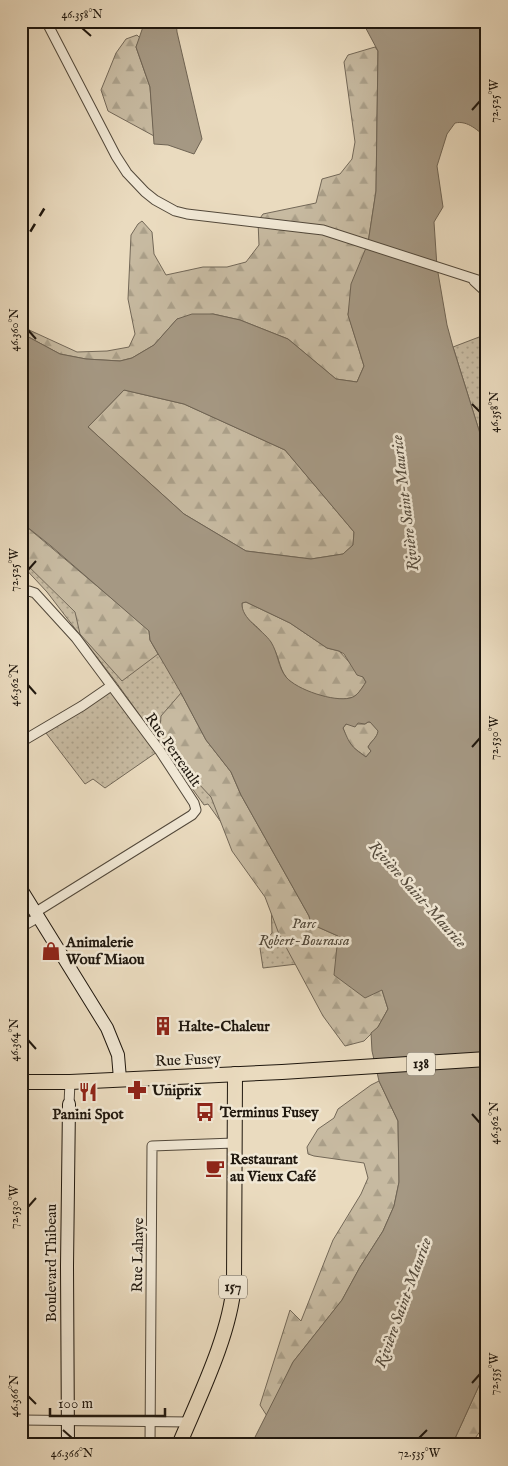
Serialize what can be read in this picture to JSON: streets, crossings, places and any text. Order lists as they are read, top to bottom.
{
  "streets": {
    "main road": ["Rue Fusey", "138", "157"],
    "street": ["Rue Perreault", "Rue Lahaye", "Boulevard Thibeau"]
  },
  "crossings": [
    ["Rue Fusey", "Boulevard Thibeau"],
    ["Rue Fusey", "157"],
    ["Rue Lahaye", "157"]
  ],
  "water": ["Rivière Saint-Maurice"],
  "parks": ["Parc Robert-Bourassa"],
  "places": {
    "shop": ["Animalerie Wouf Miaou"],
    "building": ["Halte-Chaleur"],
    "pharmacy": ["Uniprix"],
    "restaurant": ["Panini Spot"],
    "bus stop": ["Terminus Fusey"],
    "cafe": ["Restaurant au Vieux Café"]
  },
  "scale_bar": "100 m",
  "coordinates": [
    "46.358°N",
    "72.525°W",
    "46.360°N",
    "46.362°N",
    "72.530°W",
    "46.364°N",
    "72.535°W",
    "46.366°N"
  ]
}
